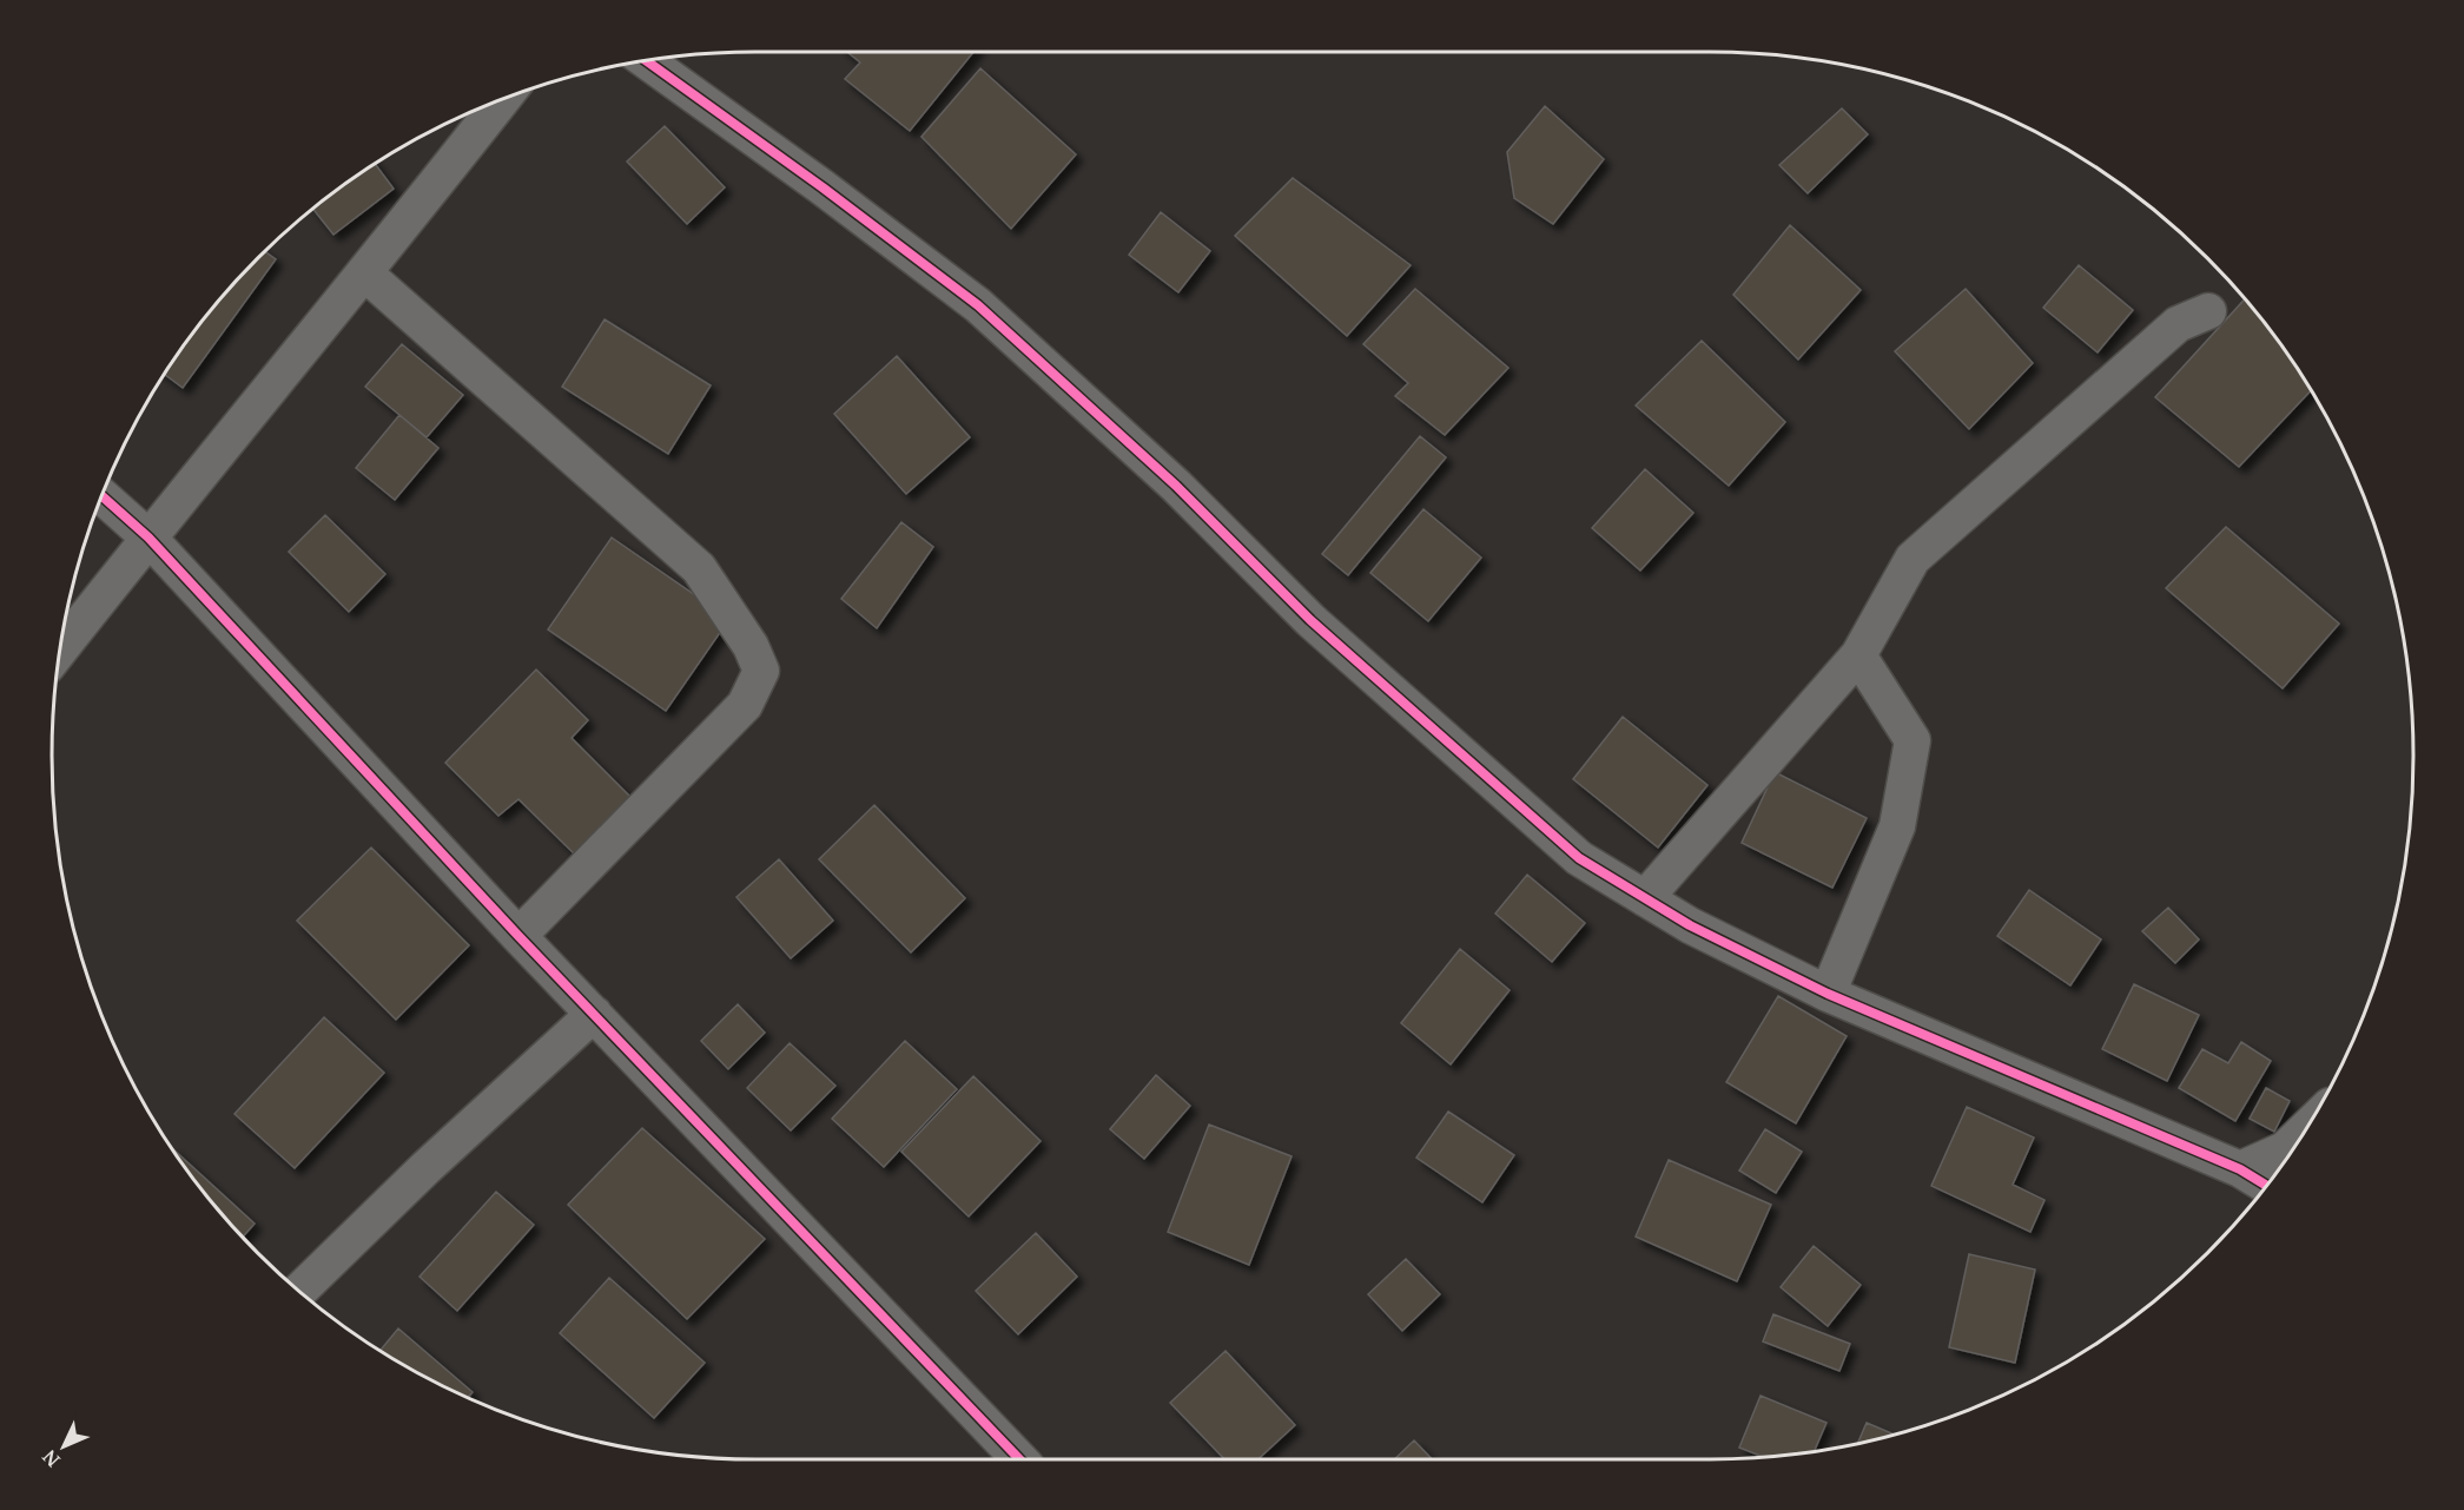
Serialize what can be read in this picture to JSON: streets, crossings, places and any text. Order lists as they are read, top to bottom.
{
  "north": "bottom left"
}
